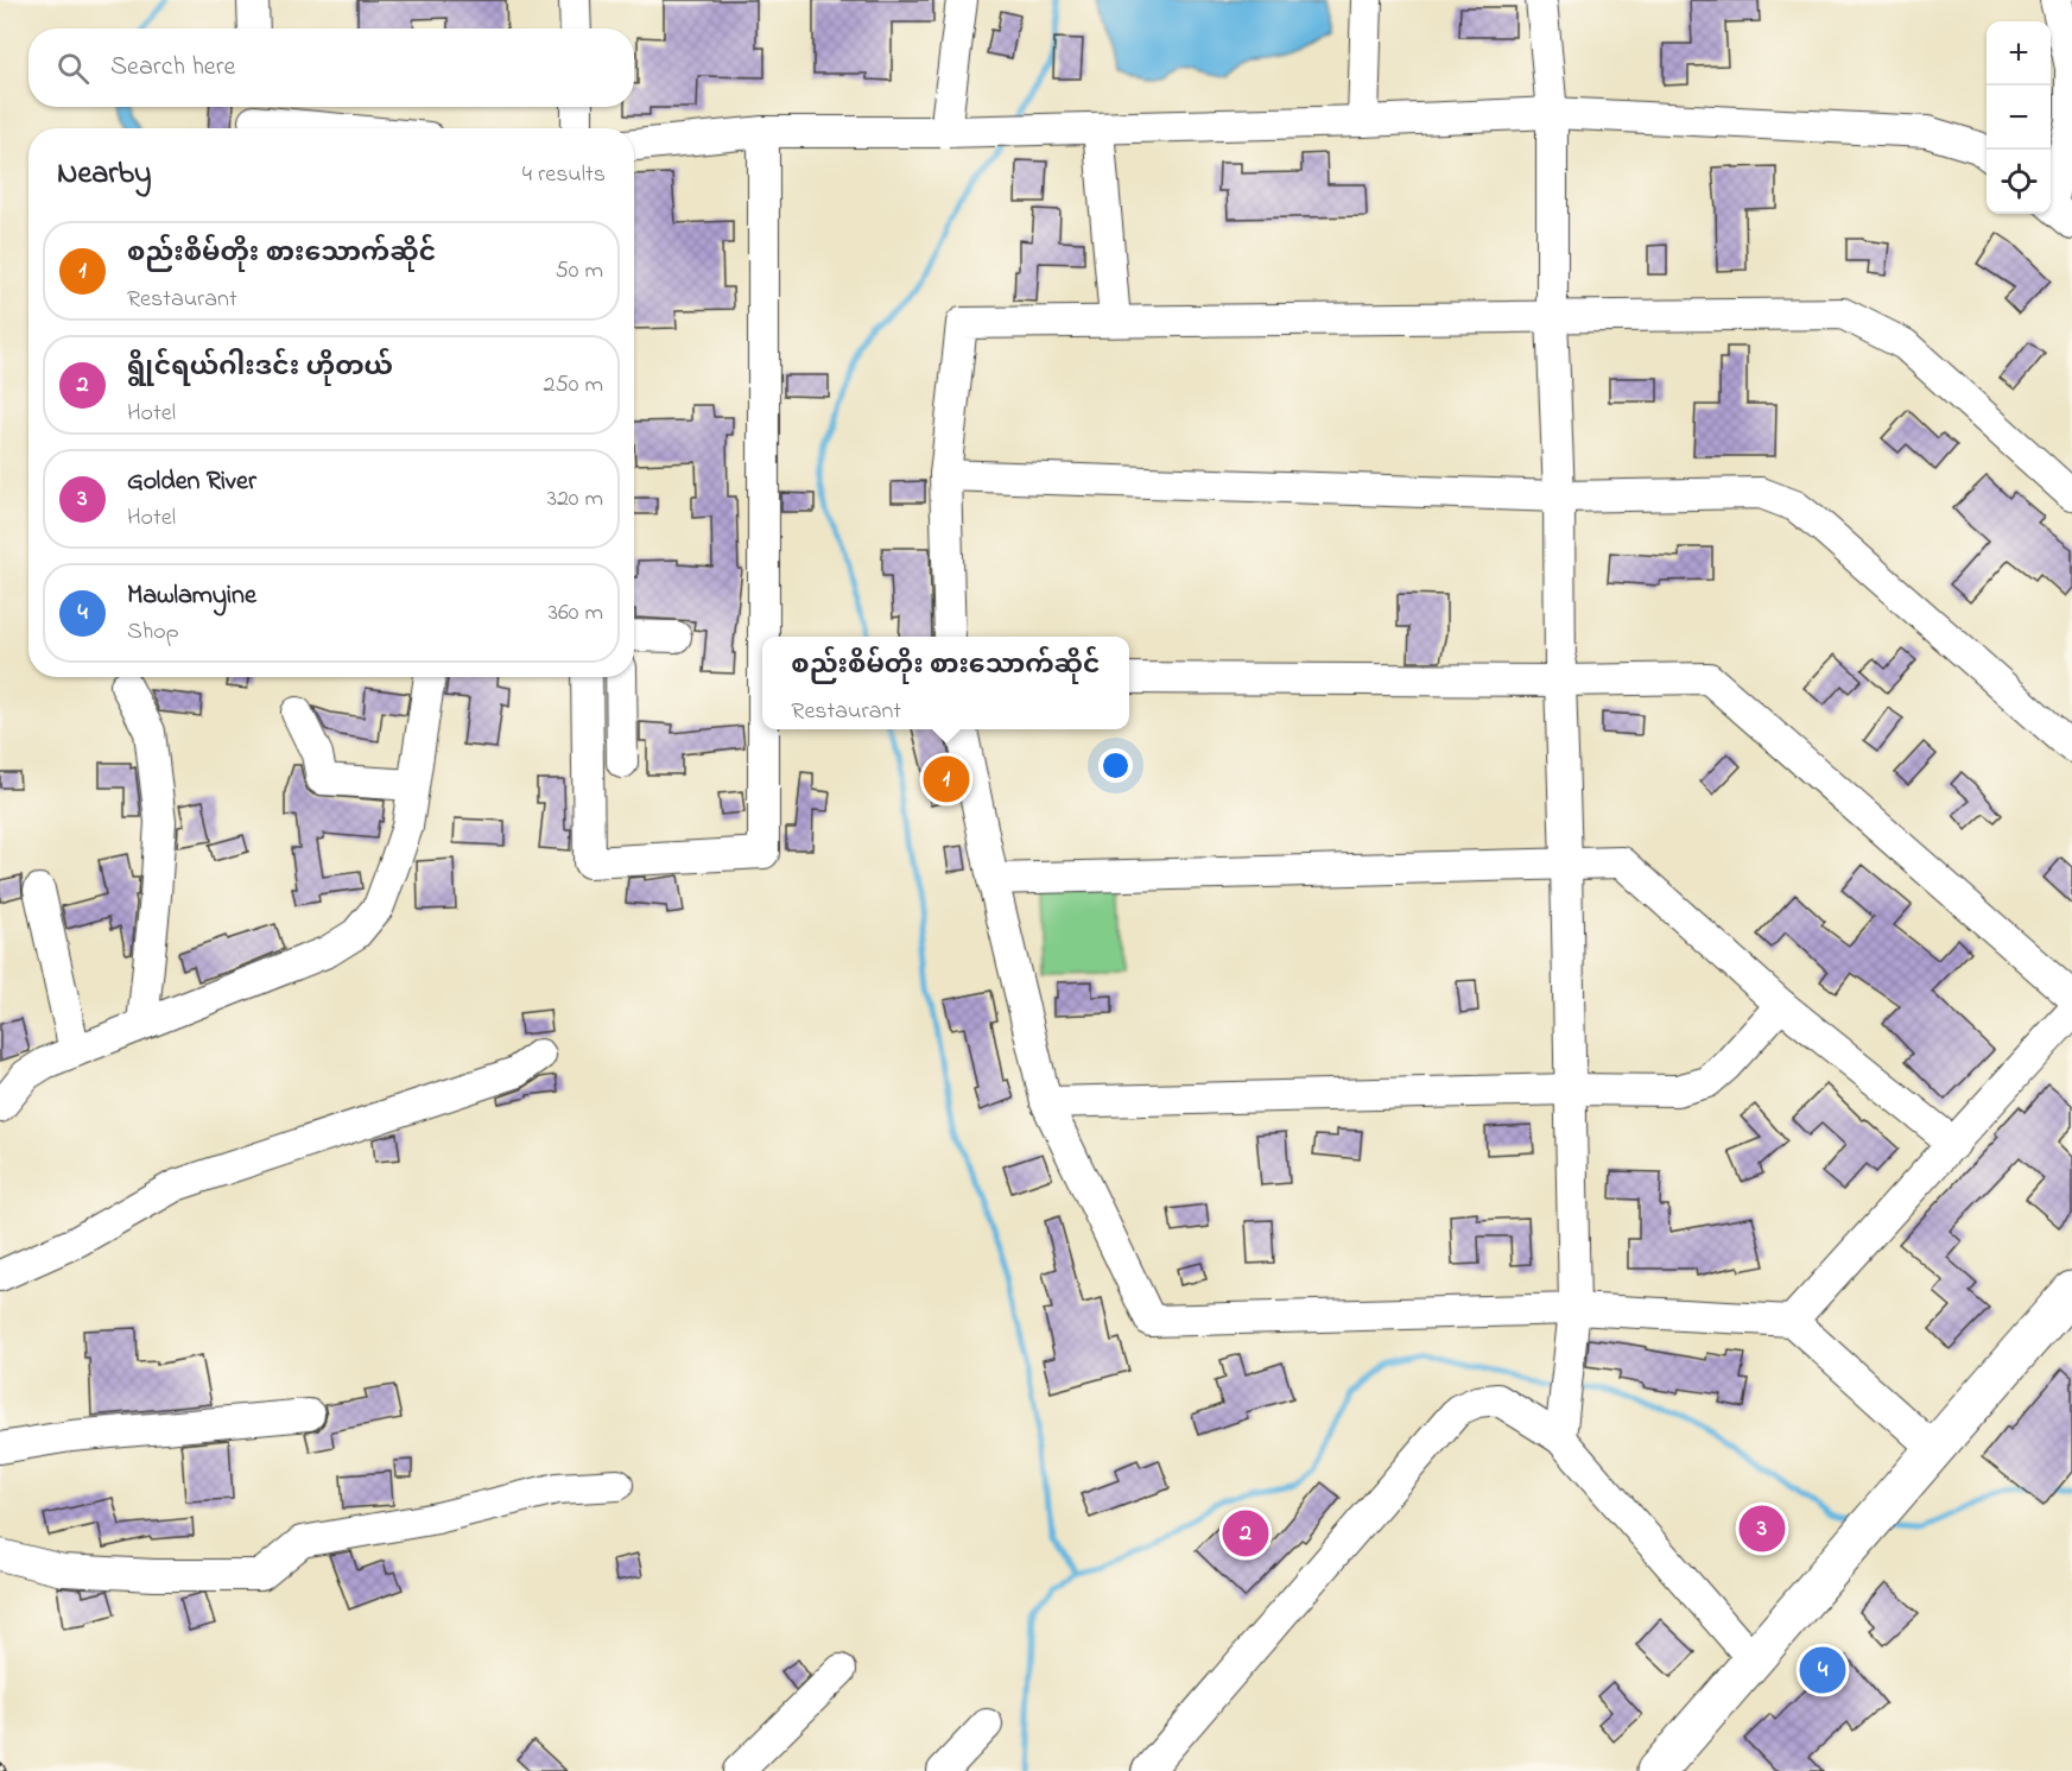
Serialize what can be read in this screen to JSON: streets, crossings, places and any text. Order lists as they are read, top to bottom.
{
  "page": {
    "map_buttons": ["+", "−"],
    "search": "Search here",
    "heading": ["Nearby", "4 results"],
    "list": [
      {
        "mark": "1",
        "name": "စည်းစိမ်တိုး စားသောက်ဆိုင်",
        "note": "Restaurant",
        "value": "50 m"
      },
      {
        "mark": "2",
        "name": "ရွိုင်ရယ်ဂါးဒင်း ဟိုတယ်",
        "note": "Hotel",
        "value": "250 m"
      },
      {
        "mark": "3",
        "name": "Golden River",
        "note": "Hotel",
        "value": "320 m"
      },
      {
        "mark": "4",
        "name": "Mawlamyine",
        "note": "Shop",
        "value": "360 m"
      }
    ],
    "popup": ["စည်းစိမ်တိုး စားသောက်ဆိုင်", "Restaurant"],
    "pins": [
      "1",
      "3",
      "2",
      "4"
    ]
  }
}
